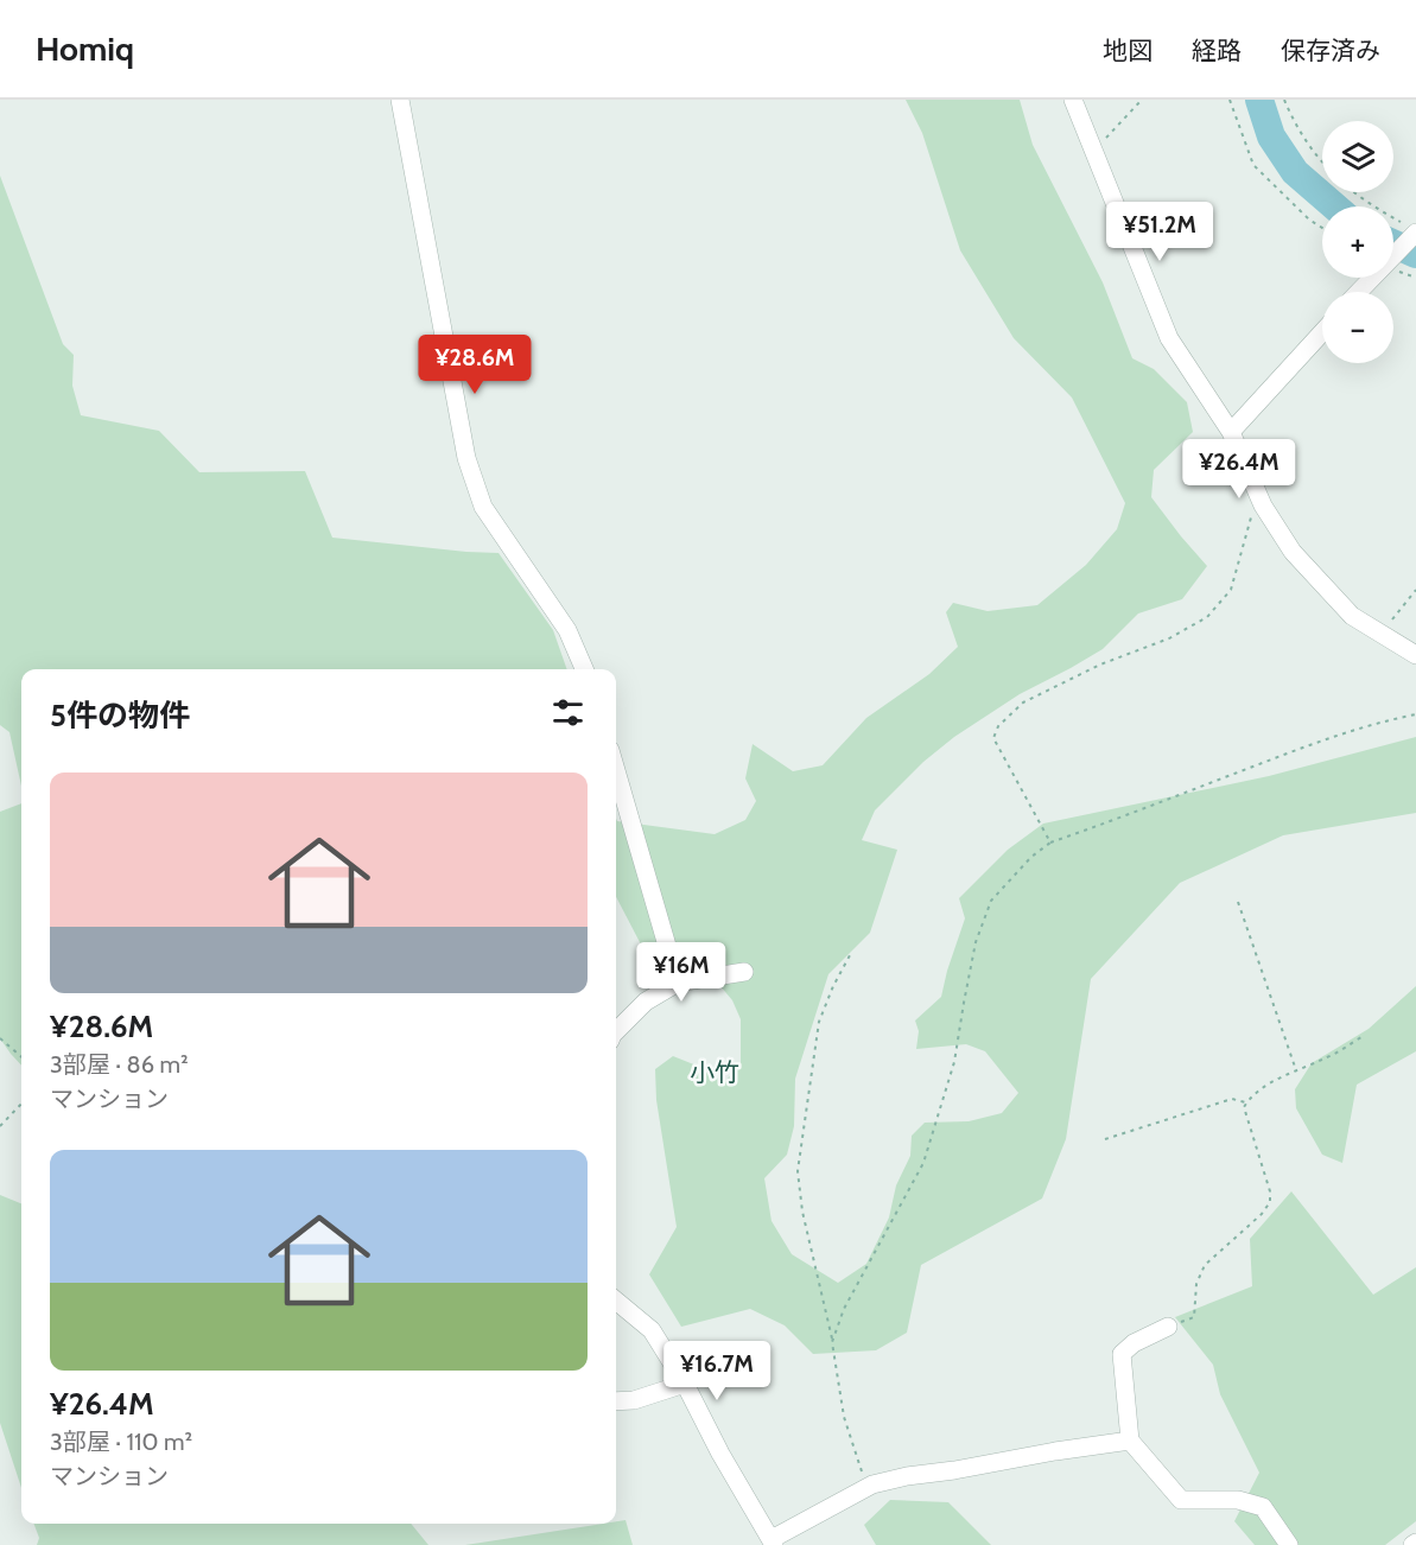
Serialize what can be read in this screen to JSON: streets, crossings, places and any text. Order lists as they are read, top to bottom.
{
  "districts": ["小竹"],
  "page": {
    "header": "Homiq",
    "nav": ["地図", "経路", "保存済み"],
    "map_buttons": ["+", "−"],
    "price": [
      "¥51.2M",
      "¥28.6M",
      "¥26.4M",
      "¥16M",
      "¥16.7M"
    ],
    "heading": "5件の物件",
    "list": [
      {
        "name": "¥28.6M",
        "note": "3部屋 · 86 m² · マンション"
      },
      {
        "name": "¥26.4M",
        "note": "3部屋 · 110 m² · マンション"
      }
    ]
  }
}
